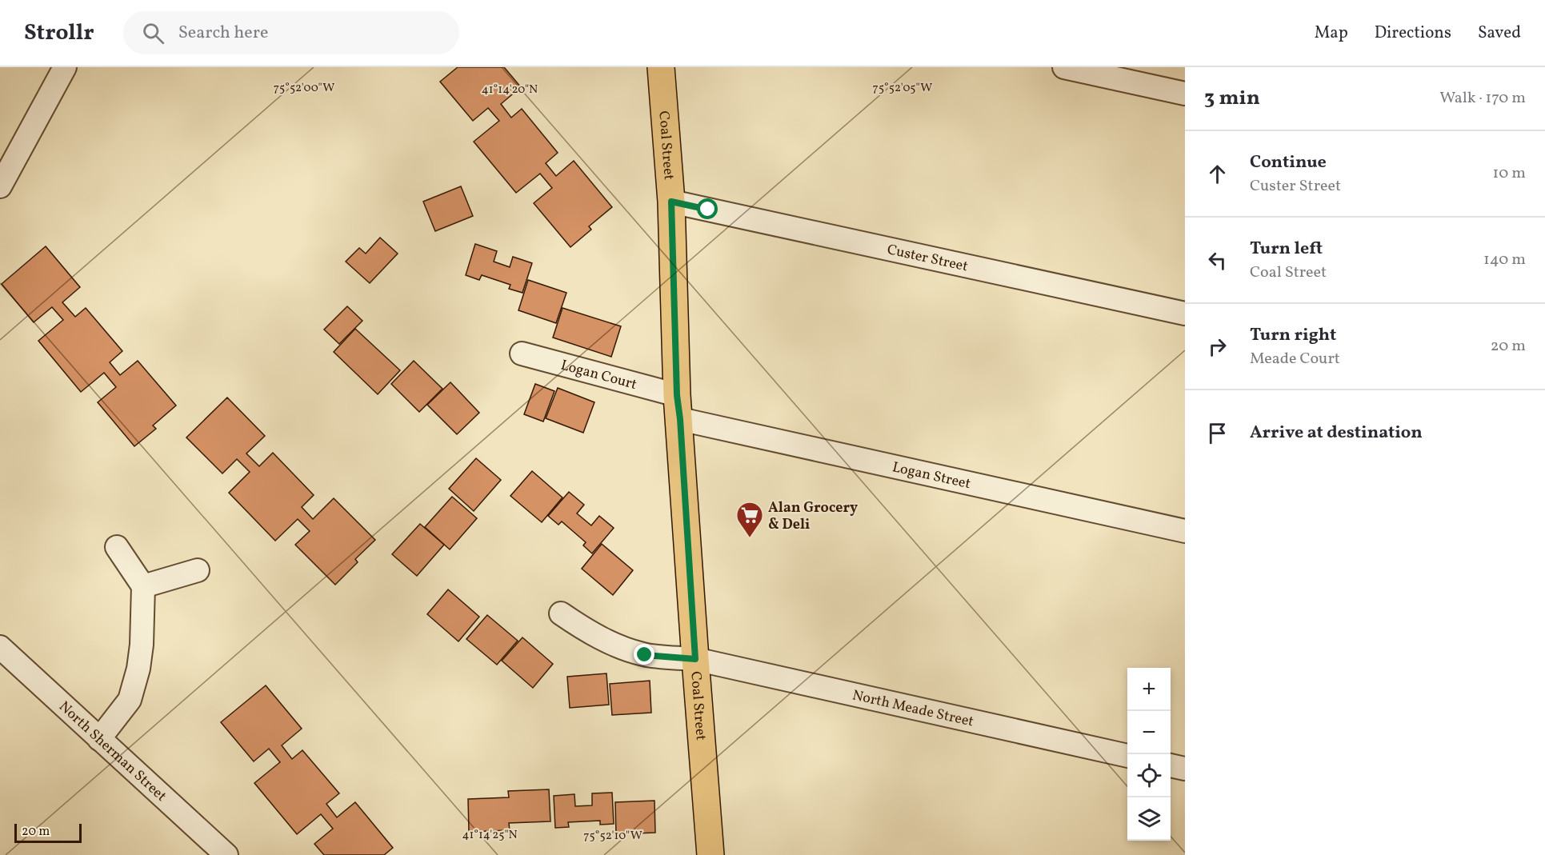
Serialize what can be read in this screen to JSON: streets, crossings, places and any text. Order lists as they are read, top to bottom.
{
  "streets": {
    "main road": ["Coal Street"],
    "street": [
      "Custer Street",
      "Logan Court",
      "Logan Street",
      "North Meade Street",
      "North Sherman Street"
    ]
  },
  "crossings": [
    ["Coal Street", "Custer Street"],
    ["Coal Street", "Logan Court"],
    ["Coal Street", "Logan Street"],
    ["Coal Street", "North Meade Street"],
    ["Logan Court", "Logan Street"]
  ],
  "places": {
    "supermarket": ["Alan Grocery & Deli"]
  },
  "scale_bar": "20 m",
  "page": {
    "header": "Strollr",
    "search": "Search here",
    "nav": ["Map", "Directions", "Saved"],
    "heading": ["3 min", "Walk · 170 m"],
    "list": [
      ["Continue", "Custer Street", "10 m"],
      ["Turn left", "Coal Street", "140 m"],
      ["Turn right", "Meade Court", "20 m"],
      "Arrive at destination"
    ],
    "map_buttons": ["+", "−"],
    "scale": "20 m"
  },
  "coordinates": [
    "75°52'00\"W",
    "75°52'05\"W",
    "41°14'20\"N",
    "41°14'25\"N",
    "75°52'10\"W"
  ]
}
